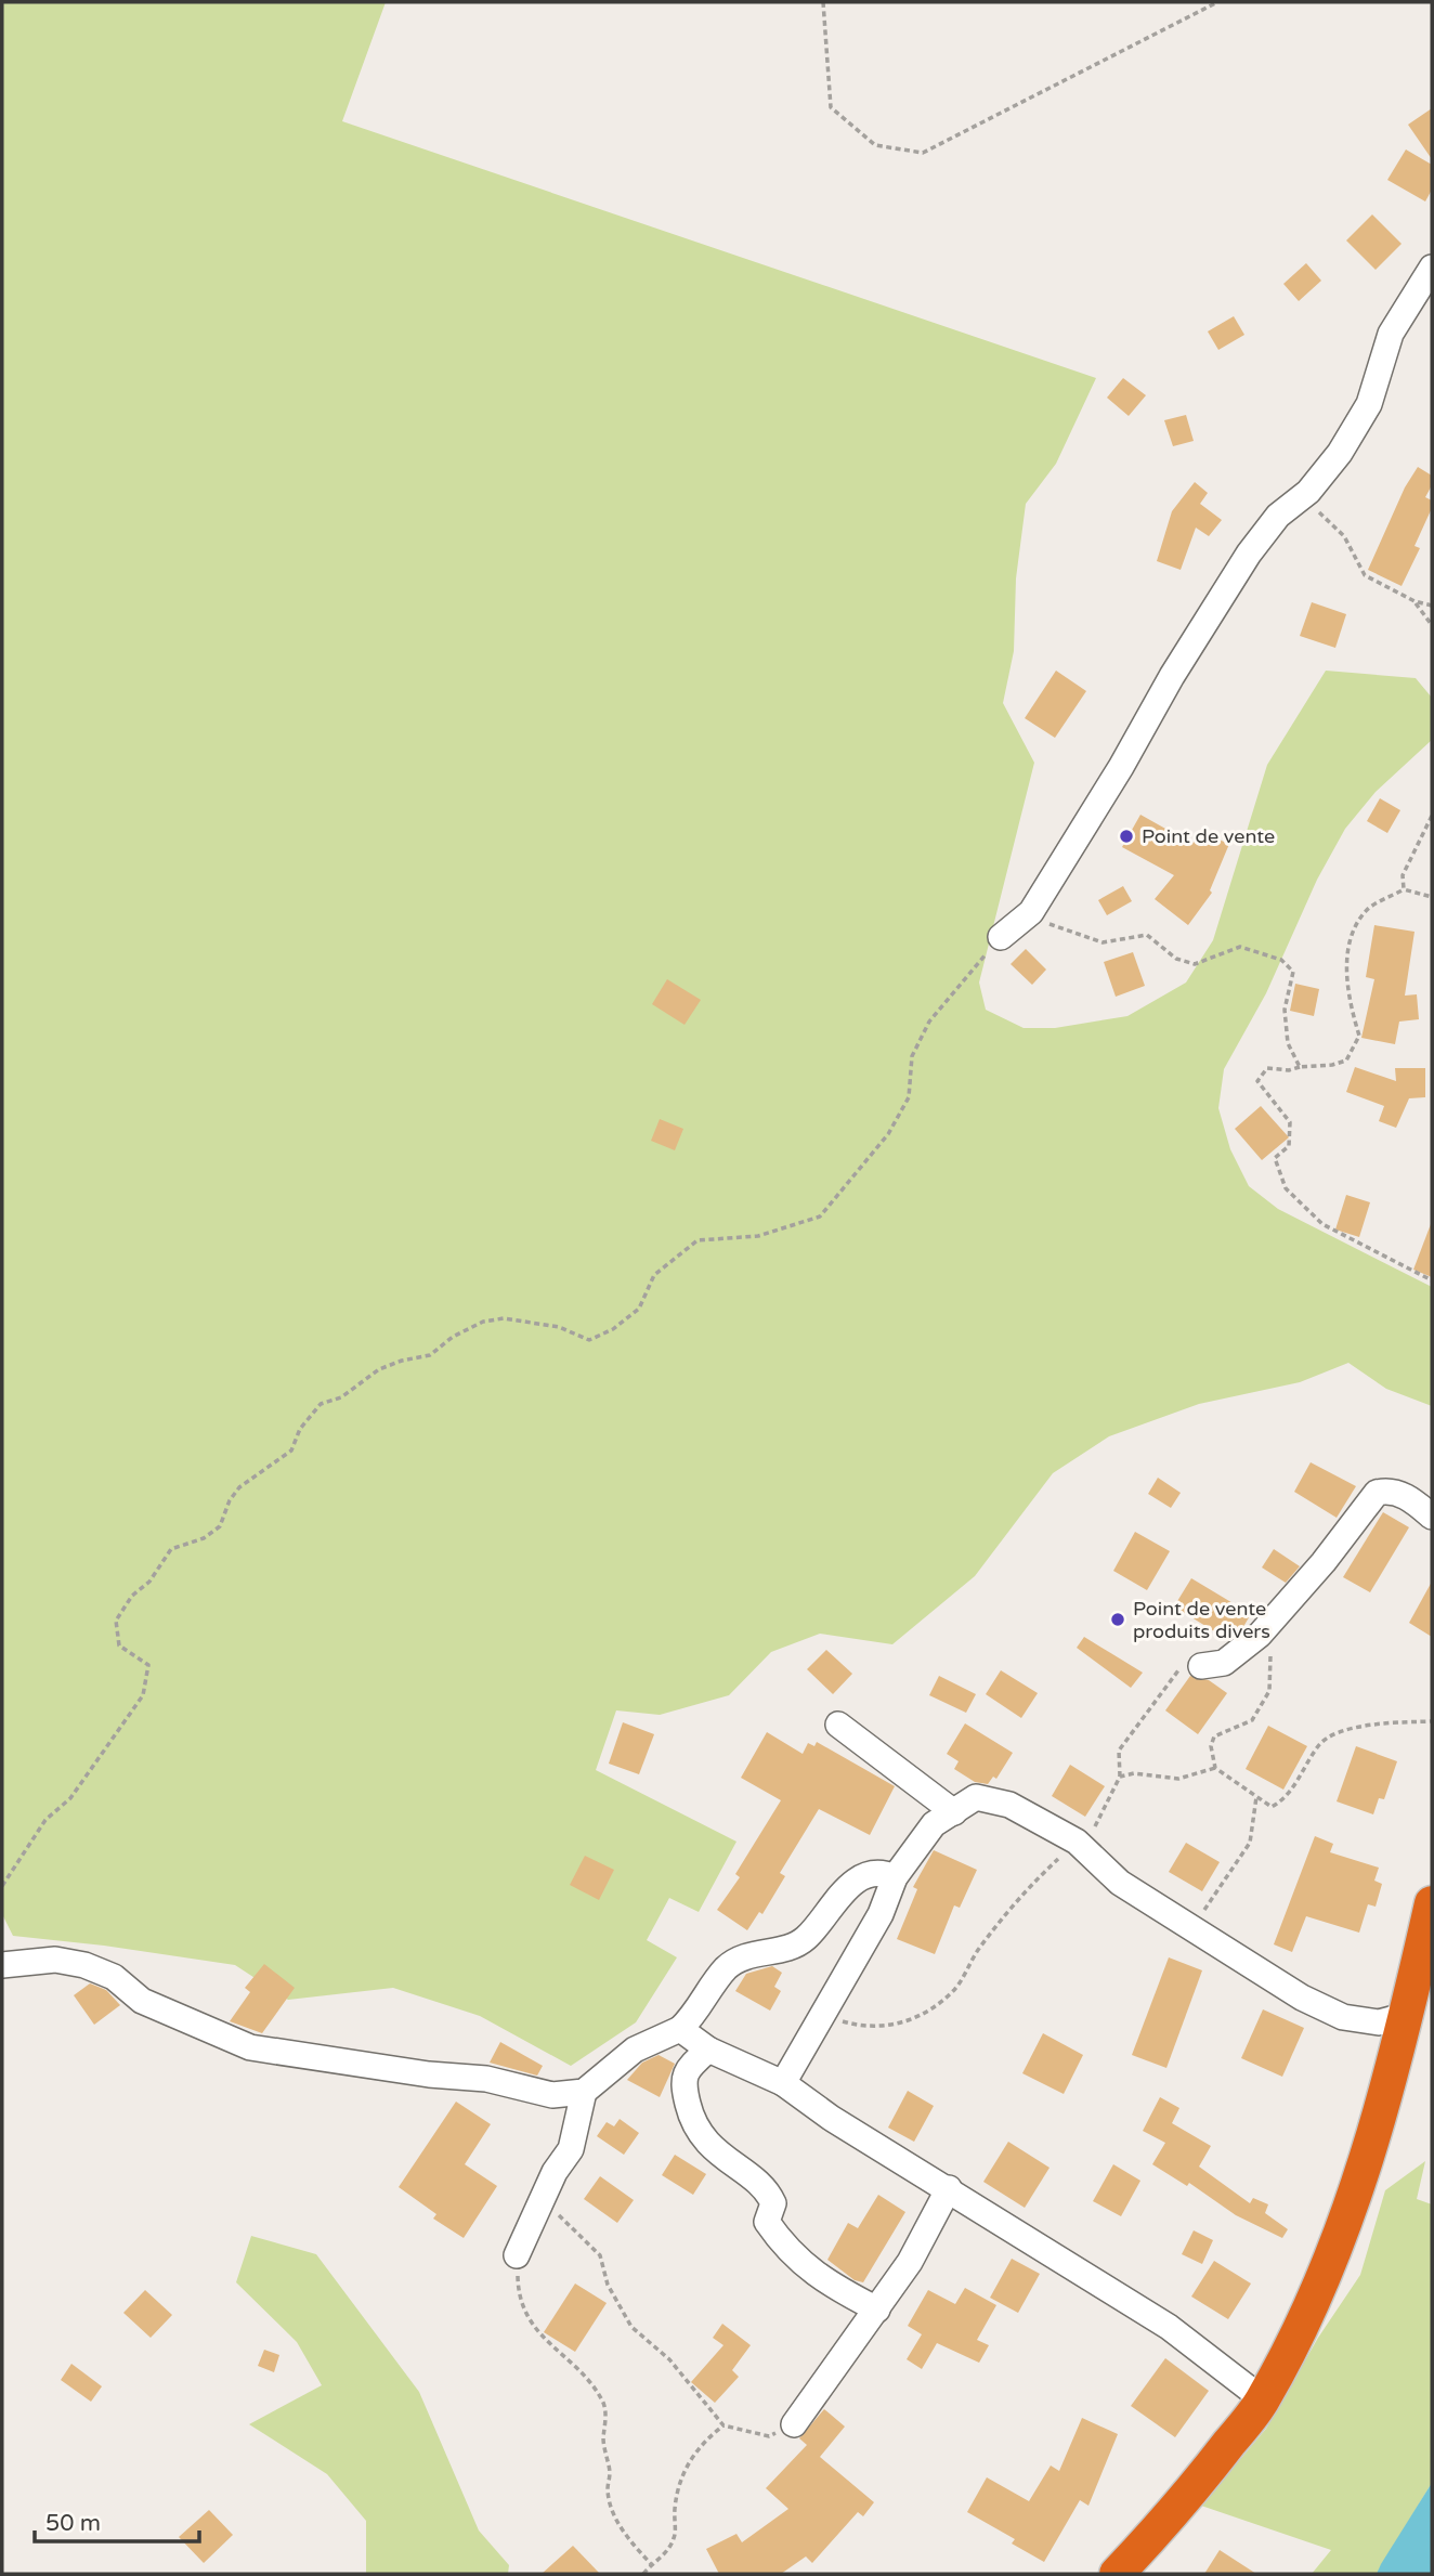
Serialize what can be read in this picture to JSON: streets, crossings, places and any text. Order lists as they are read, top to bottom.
{
  "places": ["Point de vente", "Point de vente produits divers"],
  "scale_bar": "50 m"
}
